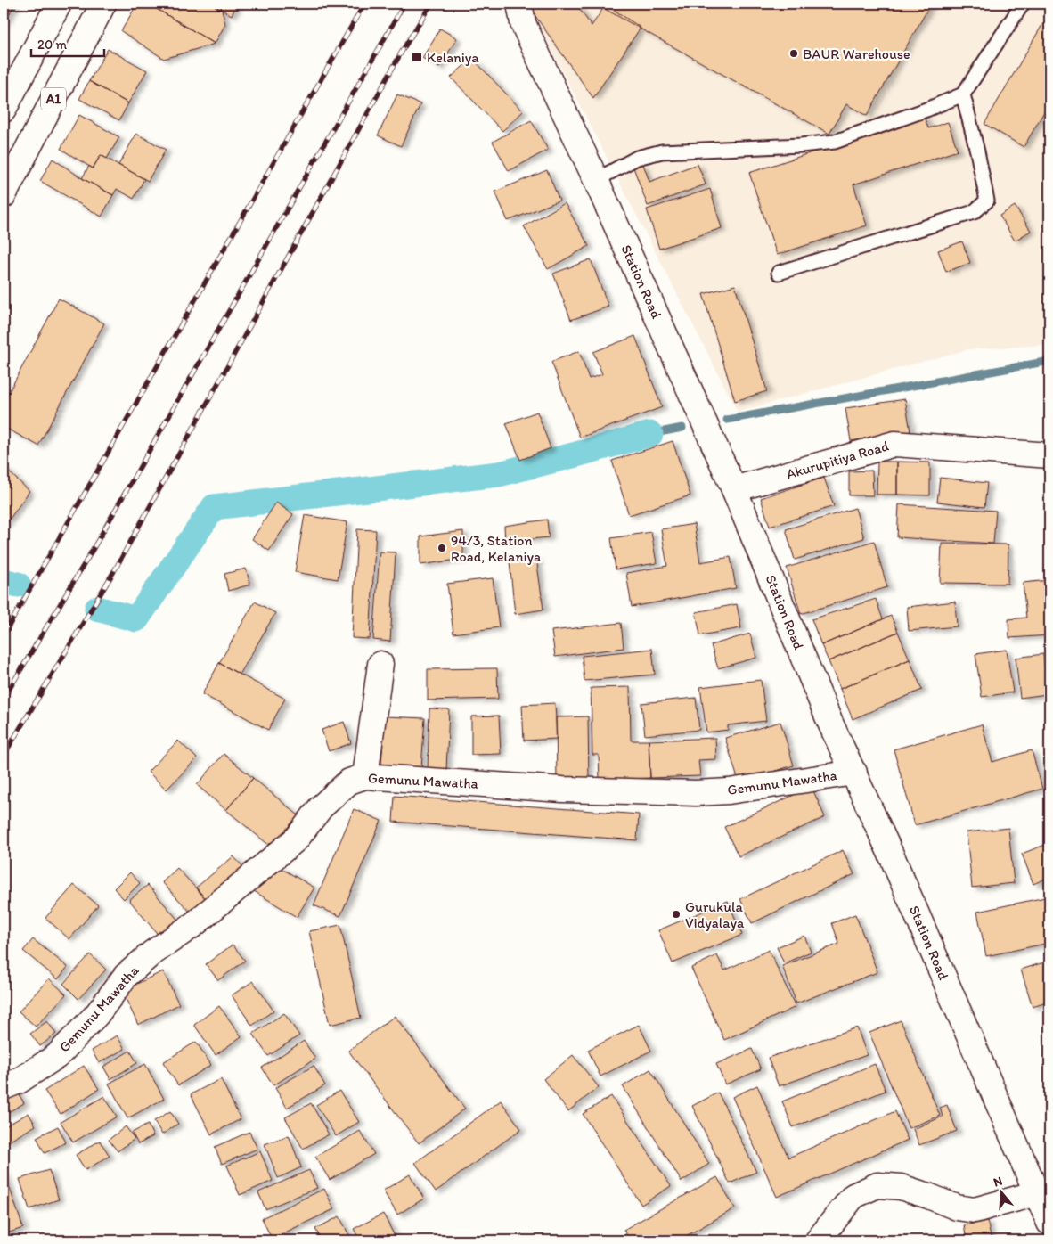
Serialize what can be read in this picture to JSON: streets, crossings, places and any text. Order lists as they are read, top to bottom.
{
  "streets": {
    "main road": [
      "A1",
      "Station Road",
      "Akurupitiya Road",
      "Gemunu Mawatha"
    ]
  },
  "crossings": [
    ["Station Road", "Akurupitiya Road"],
    ["Station Road", "Gemunu Mawatha"]
  ],
  "places": {
    "other": ["BAUR Warehouse", "94/3, Station Road, Kelaniya", "Gurukula Vidyalaya"],
    "transit": ["Kelaniya"]
  },
  "scale_bar": "20 m",
  "north": "top"
}
